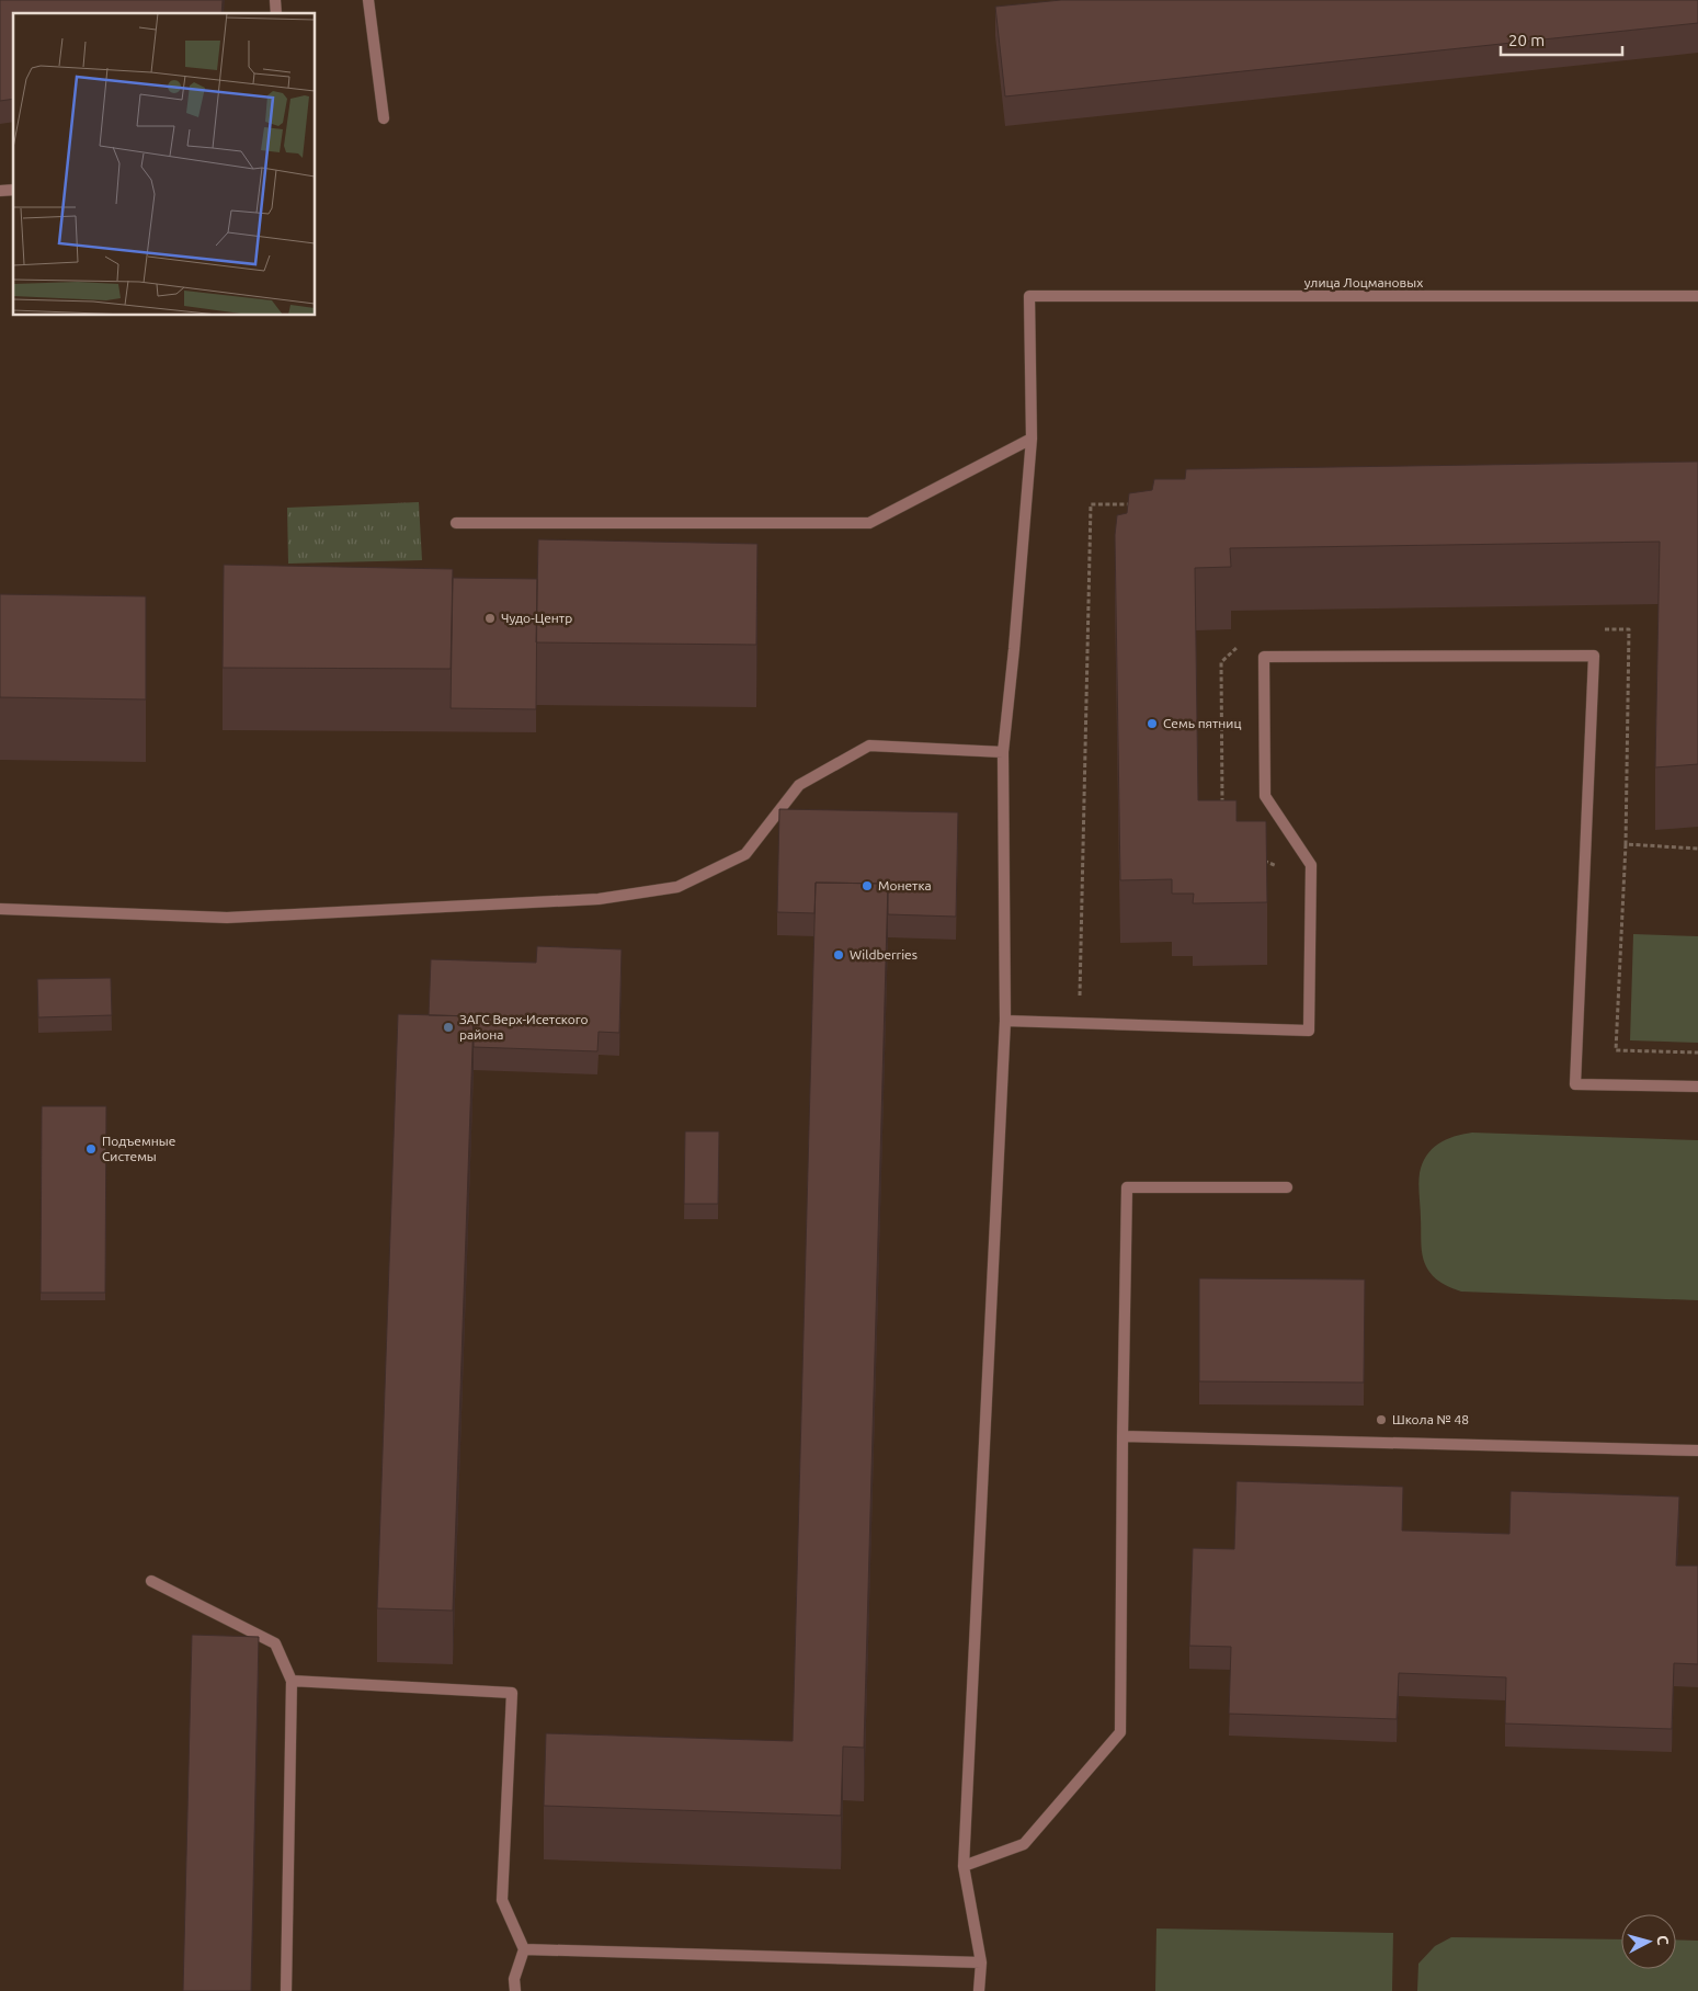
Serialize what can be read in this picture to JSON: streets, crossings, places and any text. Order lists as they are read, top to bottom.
{
  "streets": {
    "lane": ["улица Лоцмановых"]
  },
  "places": [
    "Чудо-Центр",
    "Семь пятниц",
    "Монетка",
    "Wildberries",
    "ЗАГС Верх-Исетского района",
    "Подъемные Системы",
    "Школа № 48"
  ],
  "scale_bar": "20 m",
  "north": "right"
}
